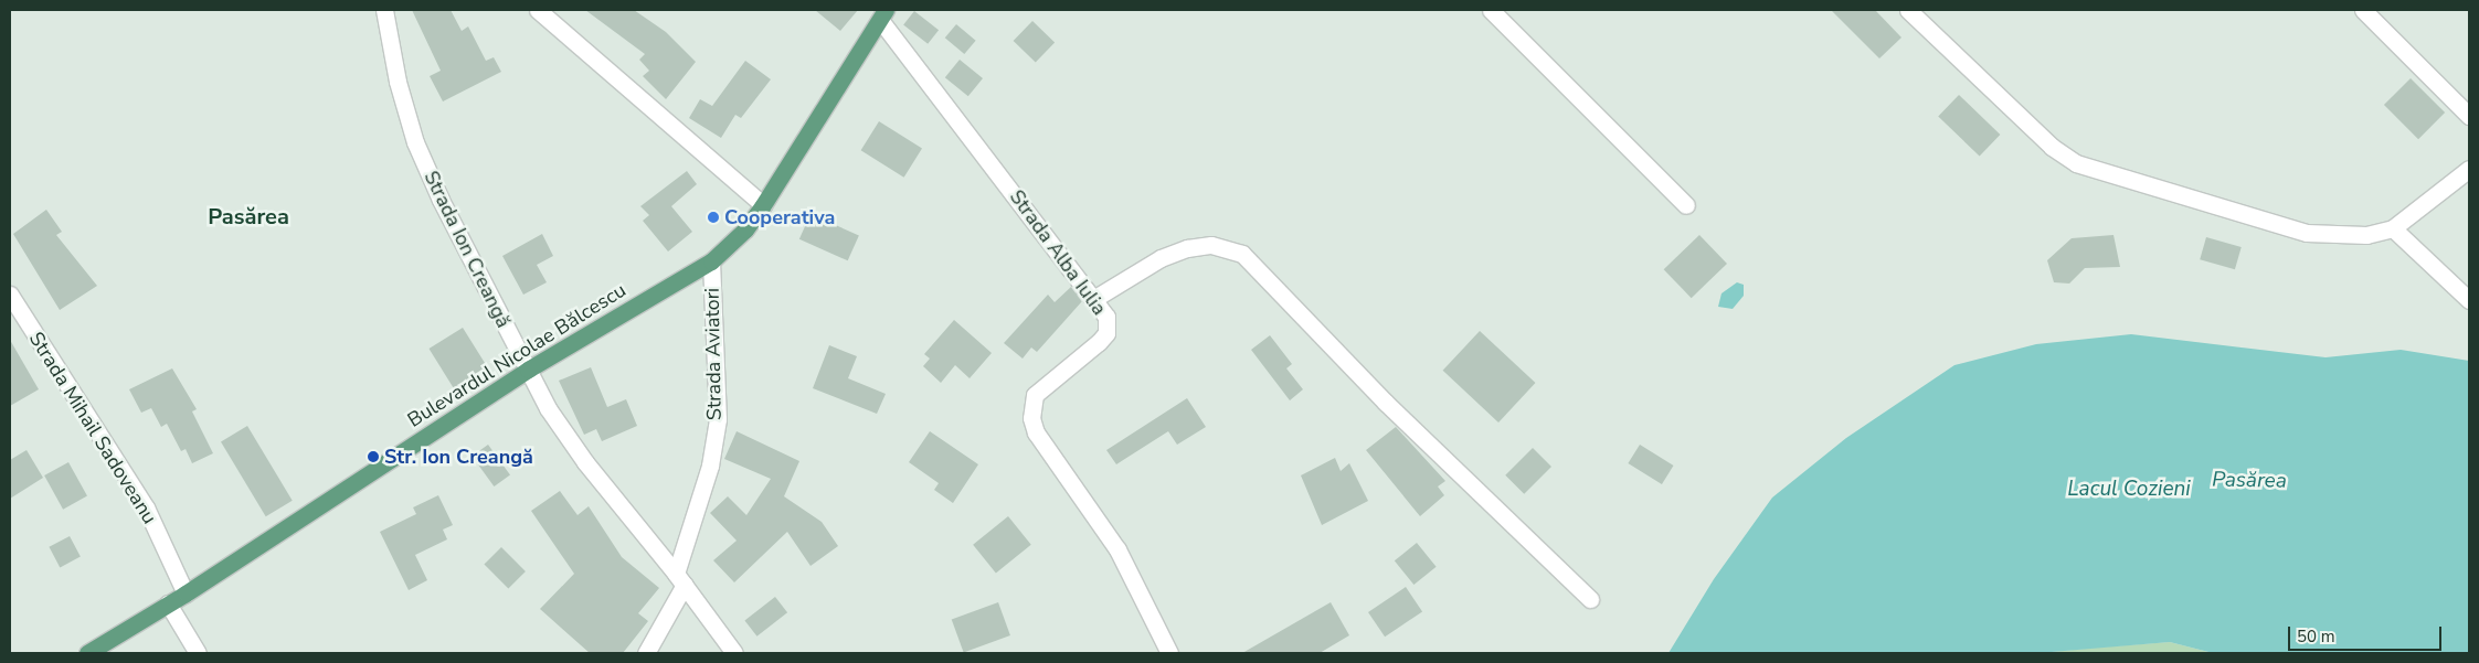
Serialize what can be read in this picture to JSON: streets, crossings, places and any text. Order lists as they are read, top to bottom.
{
  "streets": {
    "main road": ["Bulevardul Nicolae Bălcescu"],
    "street": [
      "Strada Ion Creangă",
      "Strada Alba Iulia",
      "Strada Aviatori",
      "Strada Mihail Sadoveanu"
    ]
  },
  "crossings": [
    ["Strada Ion Creangă", "Strada Aviatori"],
    ["Strada Ion Creangă", "Bulevardul Nicolae Bălcescu"],
    ["Strada Alba Iulia", "Bulevardul Nicolae Bălcescu"],
    ["Strada Aviatori", "Bulevardul Nicolae Bălcescu"],
    ["Bulevardul Nicolae Bălcescu", "Strada Mihail Sadoveanu"]
  ],
  "districts": ["Pasărea"],
  "water": ["Pasărea", "Lacul Cozieni"],
  "places": ["Cooperativa", "Str. Ion Creangă"],
  "scale_bar": "50 m"
}
